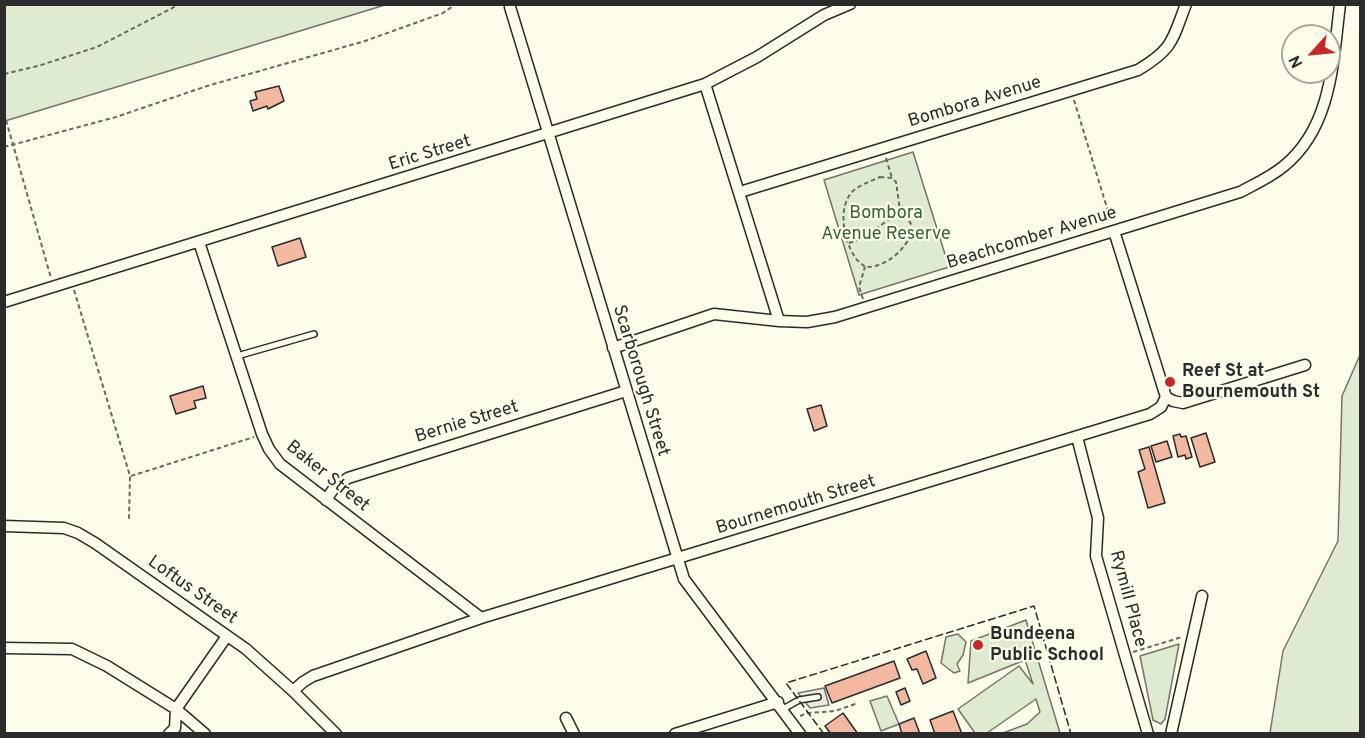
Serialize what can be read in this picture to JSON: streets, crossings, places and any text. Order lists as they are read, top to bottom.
{
  "streets": {
    "street": [
      "Bombora Avenue",
      "Eric Street",
      "Beachcomber Avenue",
      "Scarborough Street",
      "Bernie Street",
      "Baker Street",
      "Bournemouth Street",
      "Loftus Street",
      "Rymill Place"
    ]
  },
  "crossings": [
    ["Eric Street", "Scarborough Street"],
    ["Eric Street", "Baker Street"],
    ["Beachcomber Avenue", "Scarborough Street"],
    ["Scarborough Street", "Bernie Street"],
    ["Scarborough Street", "Bournemouth Street"],
    ["Bernie Street", "Baker Street"],
    ["Baker Street", "Bournemouth Street"],
    ["Bournemouth Street", "Loftus Street"],
    ["Bournemouth Street", "Rymill Place"]
  ],
  "parks": ["Bombora Avenue Reserve"],
  "places": ["Reef St at Bournemouth St", "Bundeena Public School"],
  "north": "bottom left"
}
